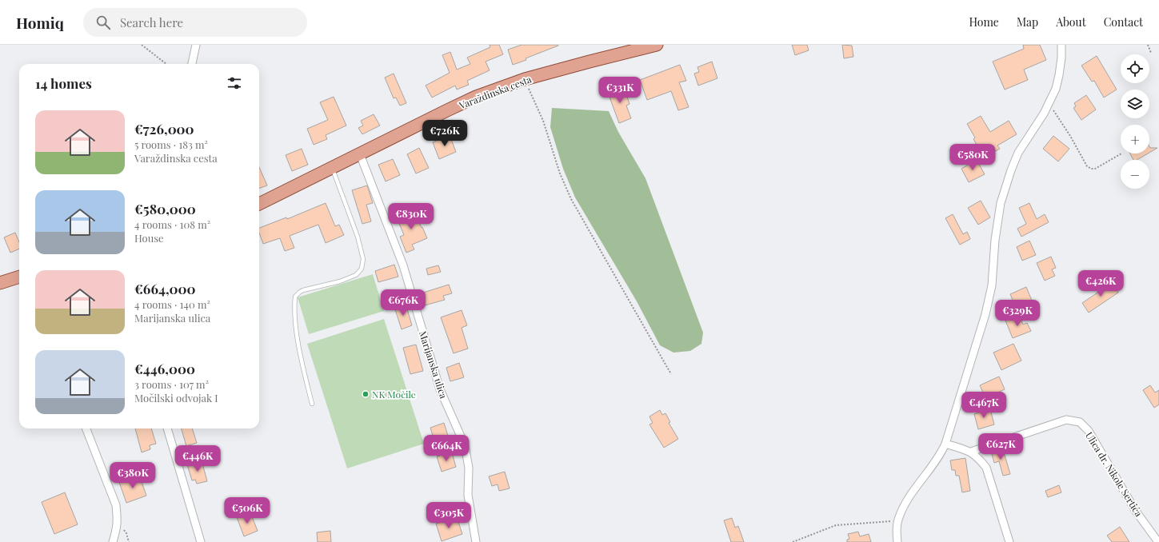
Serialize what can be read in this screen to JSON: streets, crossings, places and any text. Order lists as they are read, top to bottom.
{
  "streets": {
    "main road": ["Varaždinska cesta"],
    "street": ["Marijanska ulica", "Ulica dr. Nikole Sertića"]
  },
  "crossings": [
    ["Varaždinska cesta", "Marijanska ulica"]
  ],
  "places": ["NK Močile"],
  "page": {
    "header": "Homiq",
    "search": "Search here",
    "nav": [
      "Home",
      "Map",
      "About",
      "Contact"
    ],
    "map_buttons": ["+", "−"],
    "heading": "14 homes",
    "price": [
      "€331K",
      "€726K",
      "€580K",
      "€830K",
      "€426K",
      "€676K",
      "€329K",
      "€467K",
      "€627K",
      "€664K",
      "€446K",
      "€380K",
      "€506K",
      "€305K"
    ],
    "list": [
      {
        "name": "€726,000",
        "note": "5 rooms · 183 m² · Varaždinska cesta"
      },
      {
        "name": "€580,000",
        "note": "4 rooms · 108 m² · House"
      },
      {
        "name": "€664,000",
        "note": "4 rooms · 140 m² · Marijanska ulica"
      },
      {
        "name": "€446,000",
        "note": "3 rooms · 107 m² · Močilski odvojak I"
      }
    ]
  }
}
